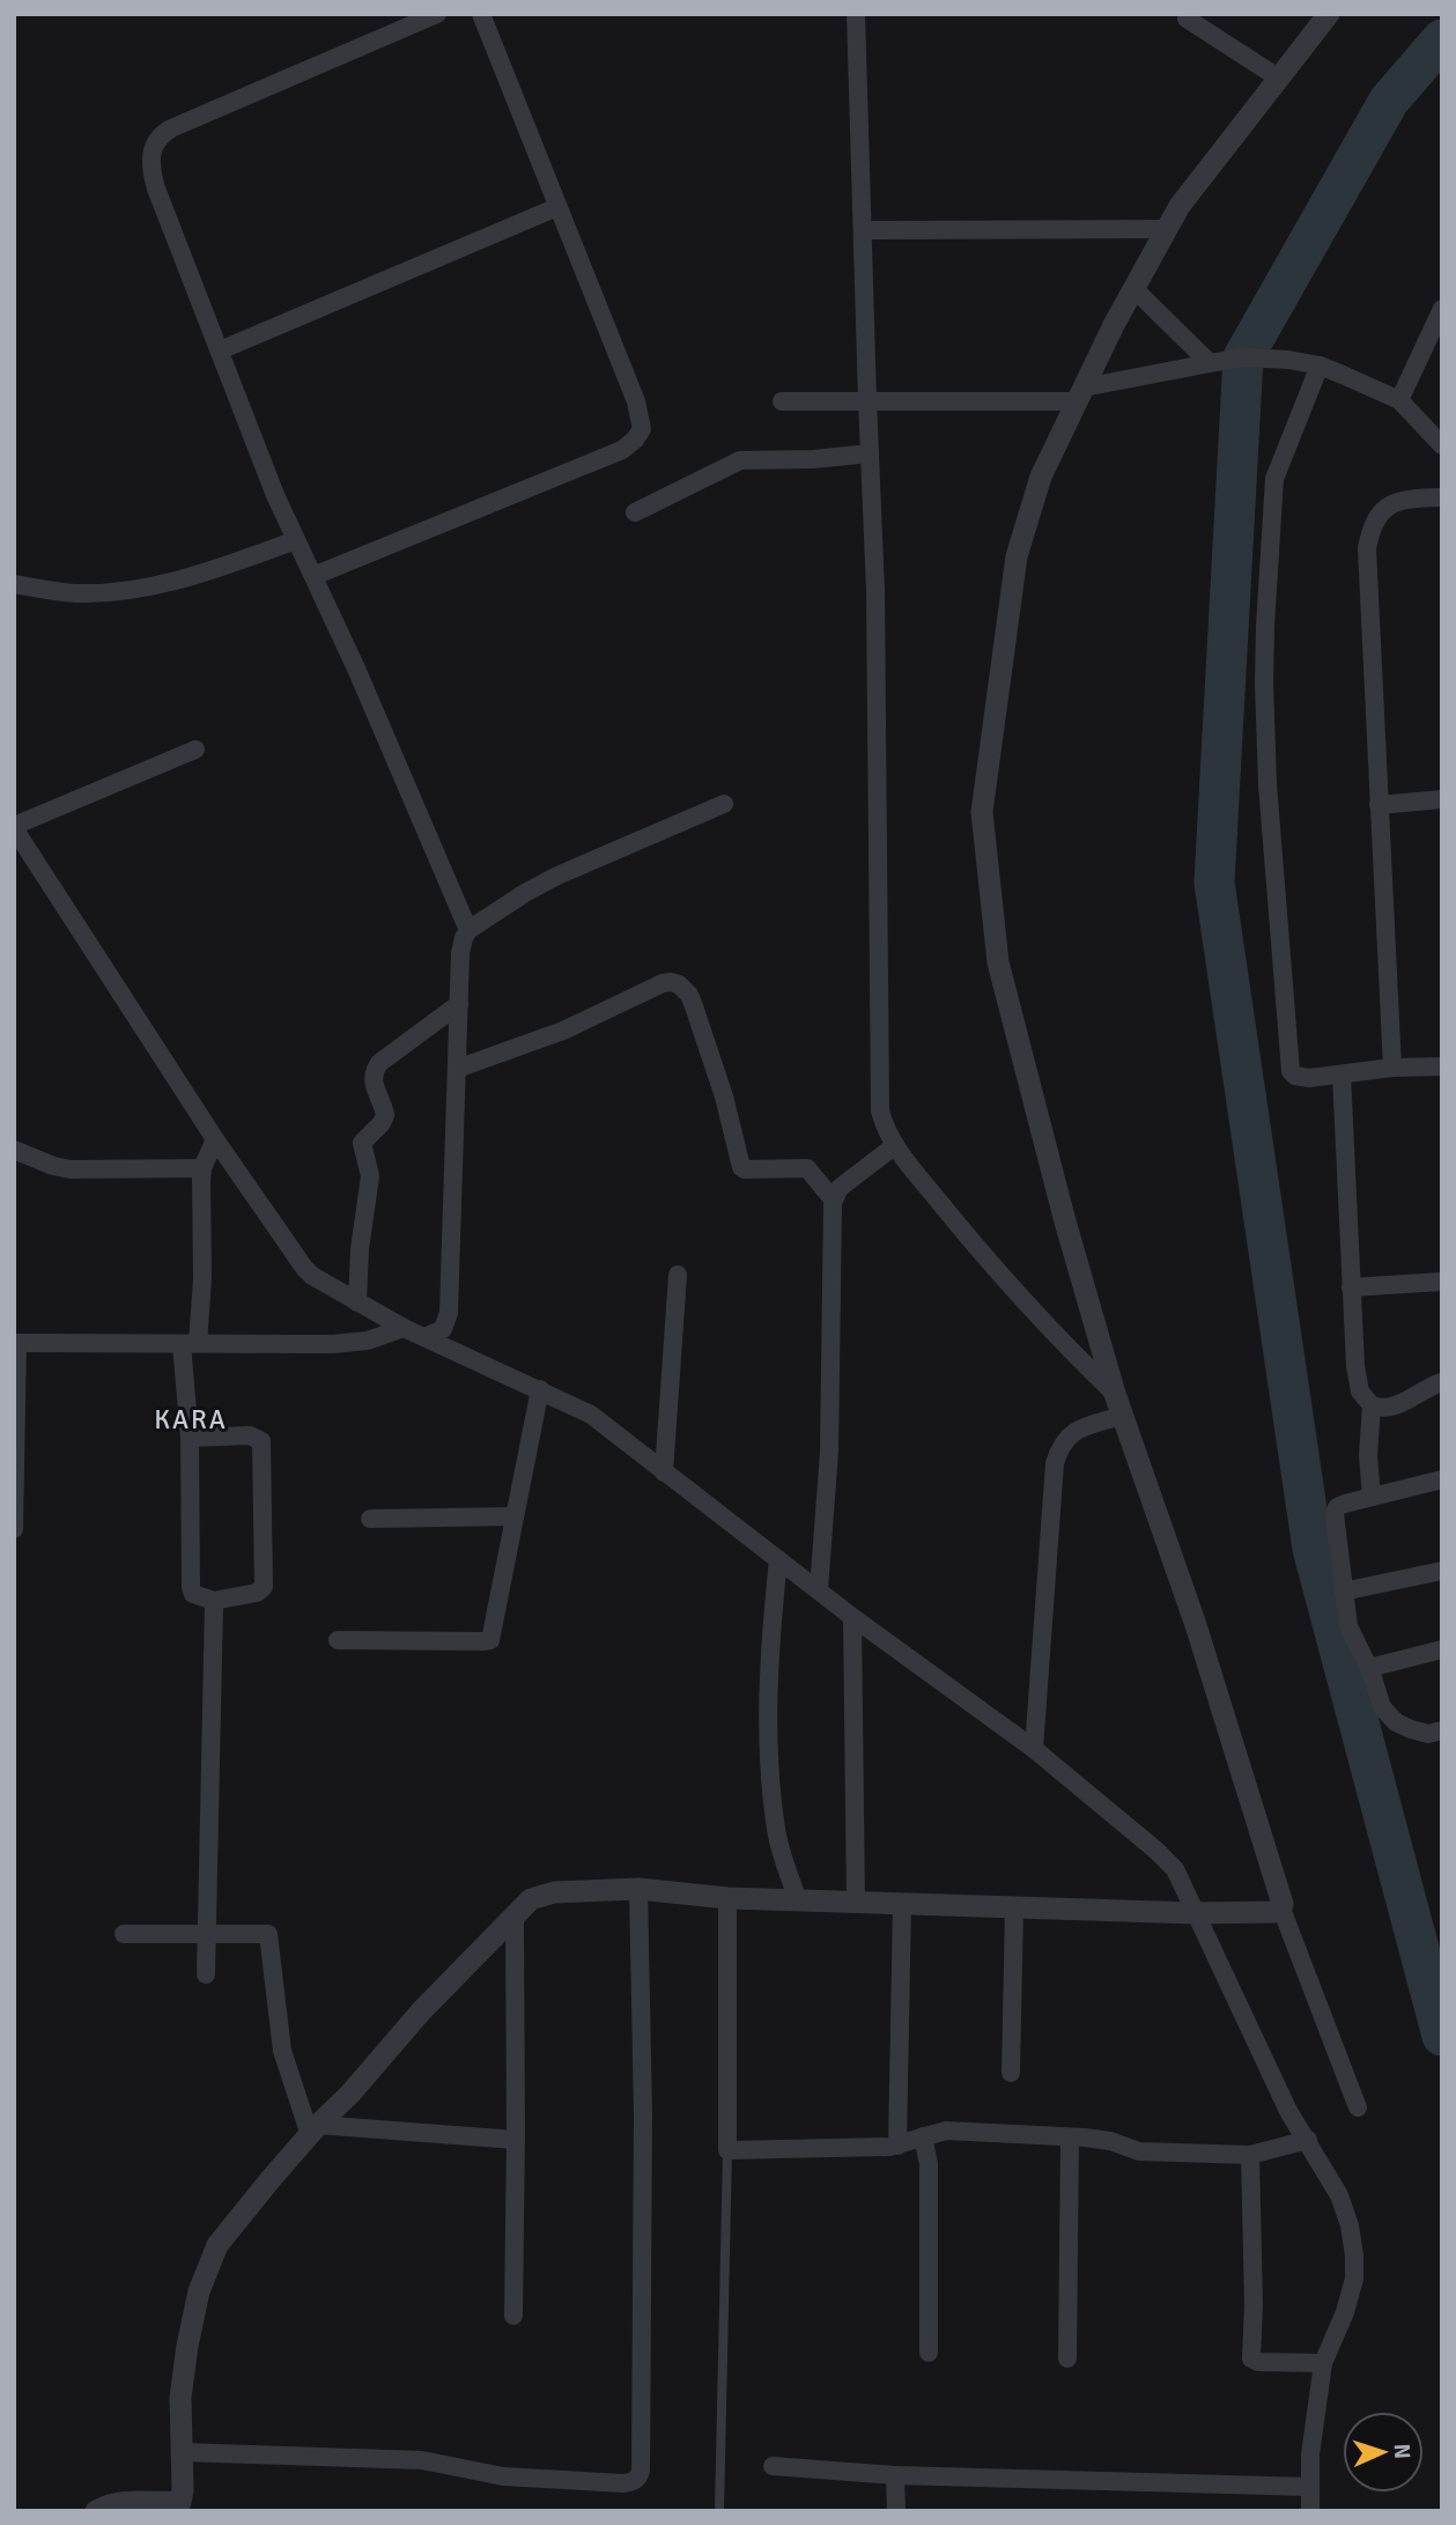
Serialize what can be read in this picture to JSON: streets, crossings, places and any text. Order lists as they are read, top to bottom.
{
  "districts": ["KARA"],
  "north": "right"
}
